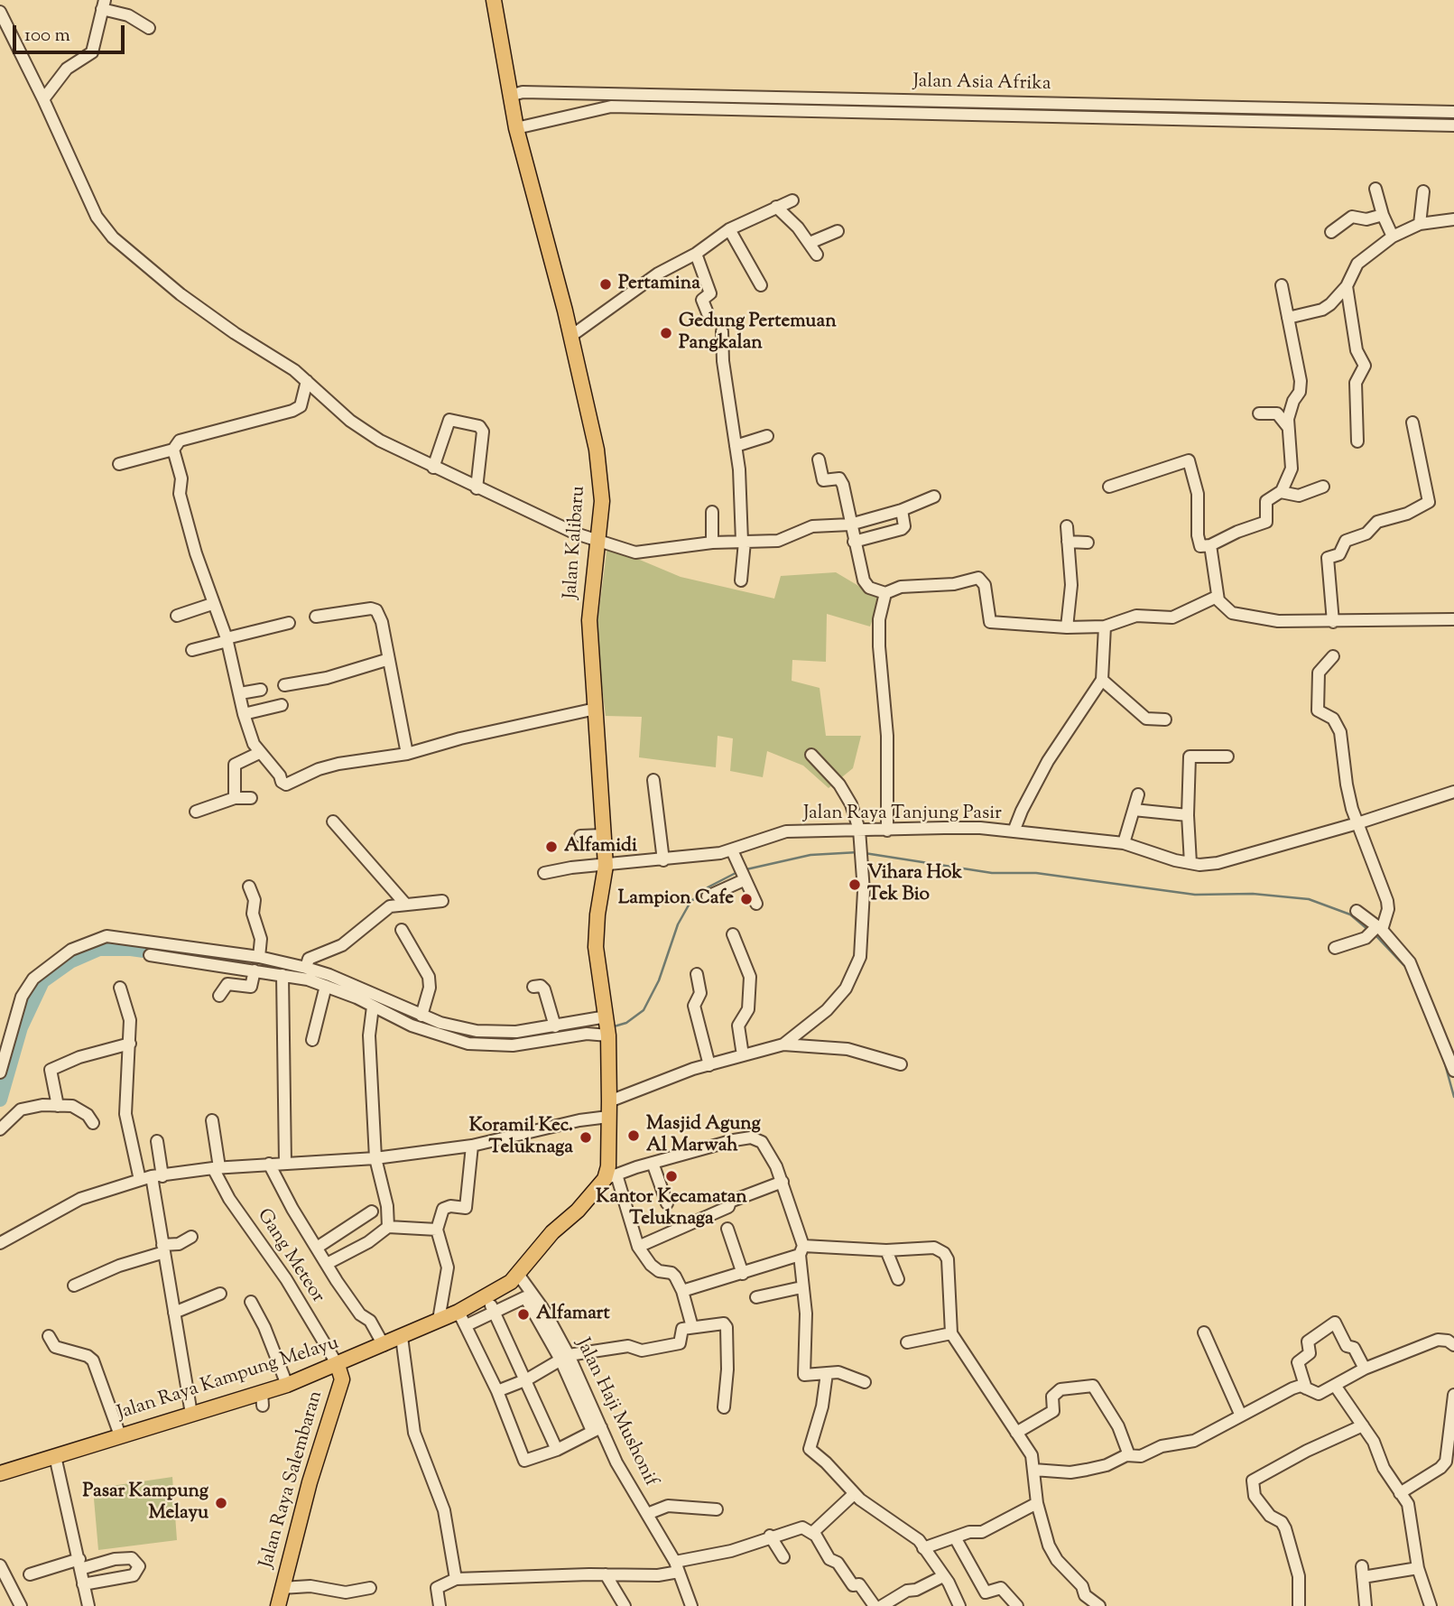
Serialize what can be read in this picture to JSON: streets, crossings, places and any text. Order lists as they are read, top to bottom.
{
  "streets": {
    "main road": ["Jalan Kalibaru", "Jalan Raya Kampung Melayu", "Jalan Raya Salembaran"],
    "street": [
      "Jalan Asia Afrika",
      "Jalan Raya Tanjung Pasir",
      "Gang Meteor",
      "Jalan Haji Mushonif"
    ]
  },
  "crossings": [
    ["Jalan Asia Afrika", "Jalan Kalibaru"],
    ["Jalan Kalibaru", "Jalan Raya Tanjung Pasir"],
    ["Gang Meteor", "Jalan Raya Kampung Melayu"],
    ["Gang Meteor", "Jalan Raya Salembaran"],
    ["Jalan Raya Kampung Melayu", "Jalan Haji Mushonif"],
    ["Jalan Raya Kampung Melayu", "Jalan Raya Salembaran"]
  ],
  "places": [
    "Pertamina",
    "Gedung Pertemuan Pangkalan",
    "Alfamidi",
    "Vihara Hok Tek Bio",
    "Lampion Cafe",
    "Masjid Agung Al Marwah",
    "Koramil Kec. Teluknaga",
    "Kantor Kecamatan Teluknaga",
    "Alfamart",
    "Pasar Kampung Melayu"
  ],
  "scale_bar": "100 m"
}
